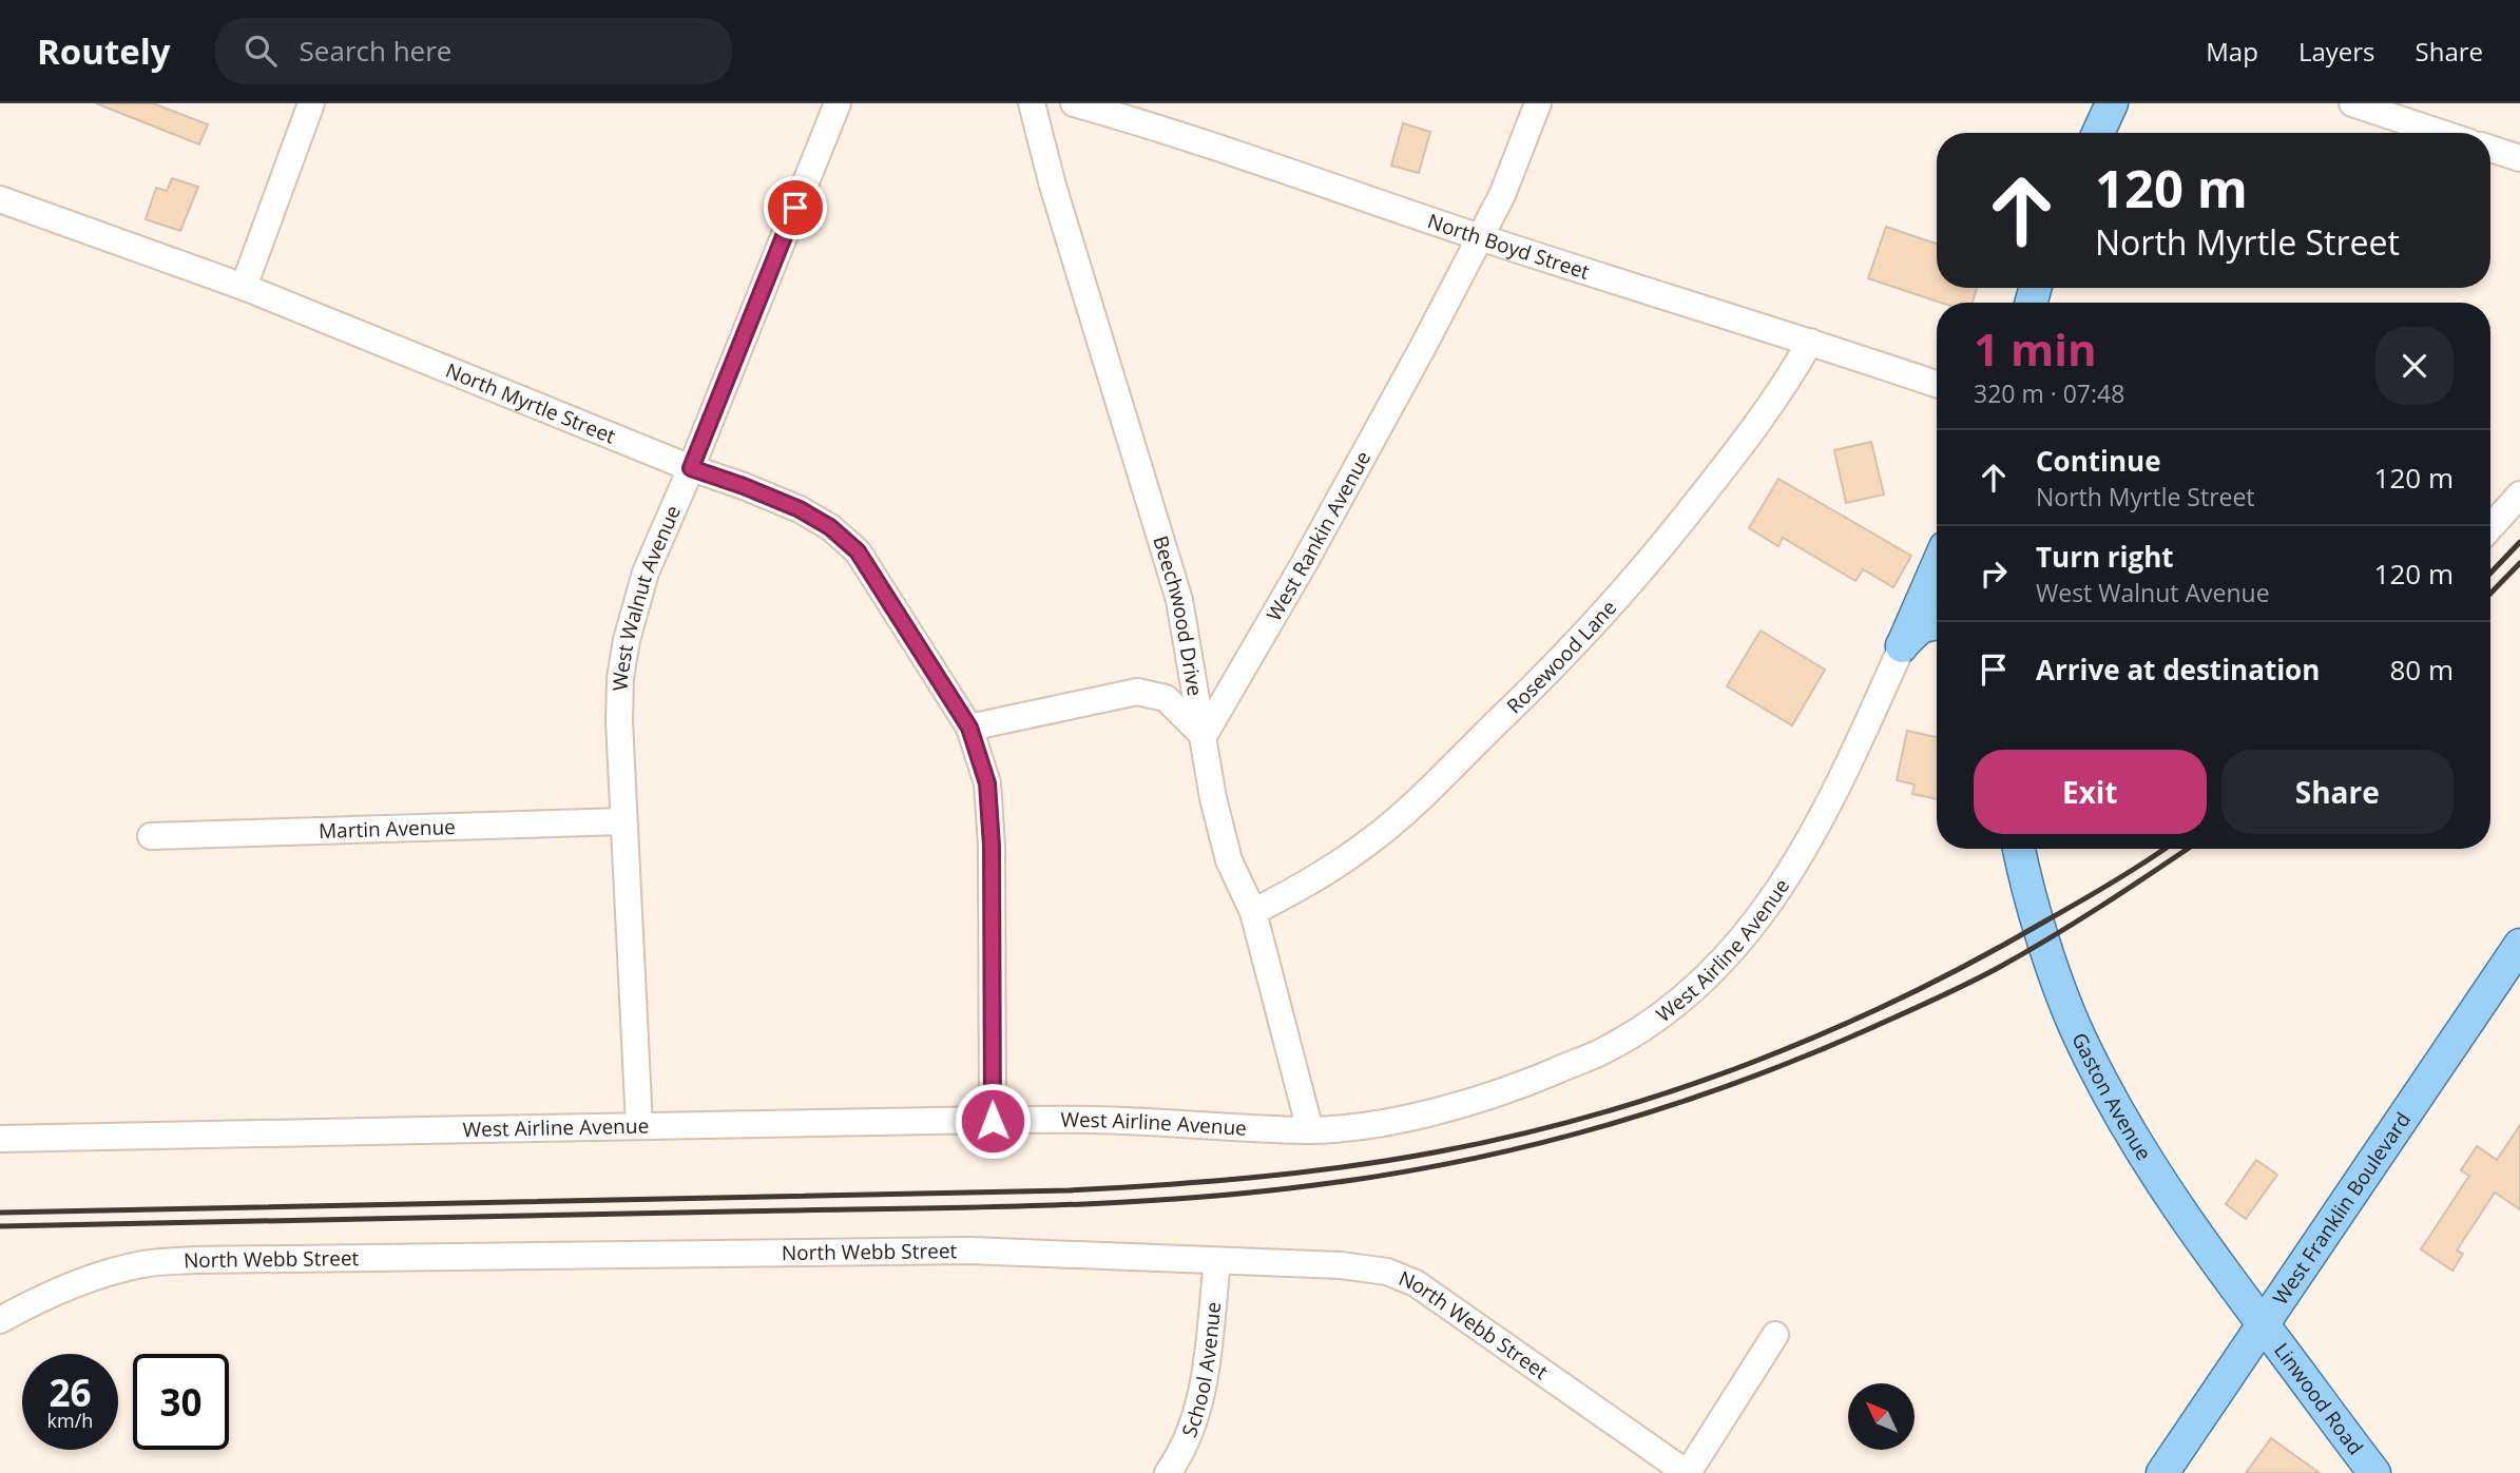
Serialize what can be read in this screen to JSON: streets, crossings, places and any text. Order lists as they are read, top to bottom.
{
  "streets": {
    "main road": ["Gaston Avenue", "West Franklin Boulevard", "Linwood Road"],
    "street": [
      "North Boyd Street",
      "North Myrtle Street",
      "West Rankin Avenue",
      "West Walnut Avenue",
      "Beechwood Drive",
      "Rosewood Lane",
      "Martin Avenue",
      "West Airline Avenue",
      "North Webb Street",
      "School Avenue"
    ]
  },
  "crossings": [
    ["North Boyd Street", "West Rankin Avenue"],
    ["North Boyd Street", "Rosewood Lane"],
    ["North Myrtle Street", "West Walnut Avenue"],
    ["North Myrtle Street", "West Airline Avenue"],
    ["West Rankin Avenue", "Beechwood Drive"],
    ["West Walnut Avenue", "Martin Avenue"],
    ["West Walnut Avenue", "West Airline Avenue"],
    ["Beechwood Drive", "Rosewood Lane"],
    ["Beechwood Drive", "West Airline Avenue"],
    ["Gaston Avenue", "West Franklin Boulevard"],
    ["Gaston Avenue", "Linwood Road"],
    ["West Franklin Boulevard", "Linwood Road"],
    ["North Webb Street", "School Avenue"]
  ],
  "north": "top left",
  "page": {
    "header": "Routely",
    "search": "Search here",
    "nav": ["Map", "Layers", "Share"],
    "turn": ["120 m", "North Myrtle Street"],
    "heading": ["1 min", "320 m · 07:48"],
    "list": [
      {
        "name": "Continue",
        "note": "North Myrtle Street",
        "value": "120 m"
      },
      {
        "name": "Turn right",
        "note": "West Walnut Avenue",
        "value": "120 m"
      },
      {
        "name": "Arrive at destination",
        "value": "80 m"
      }
    ],
    "buttons": ["Exit", "Share"],
    "speed": "26 km/h",
    "limit": "30"
  }
}
